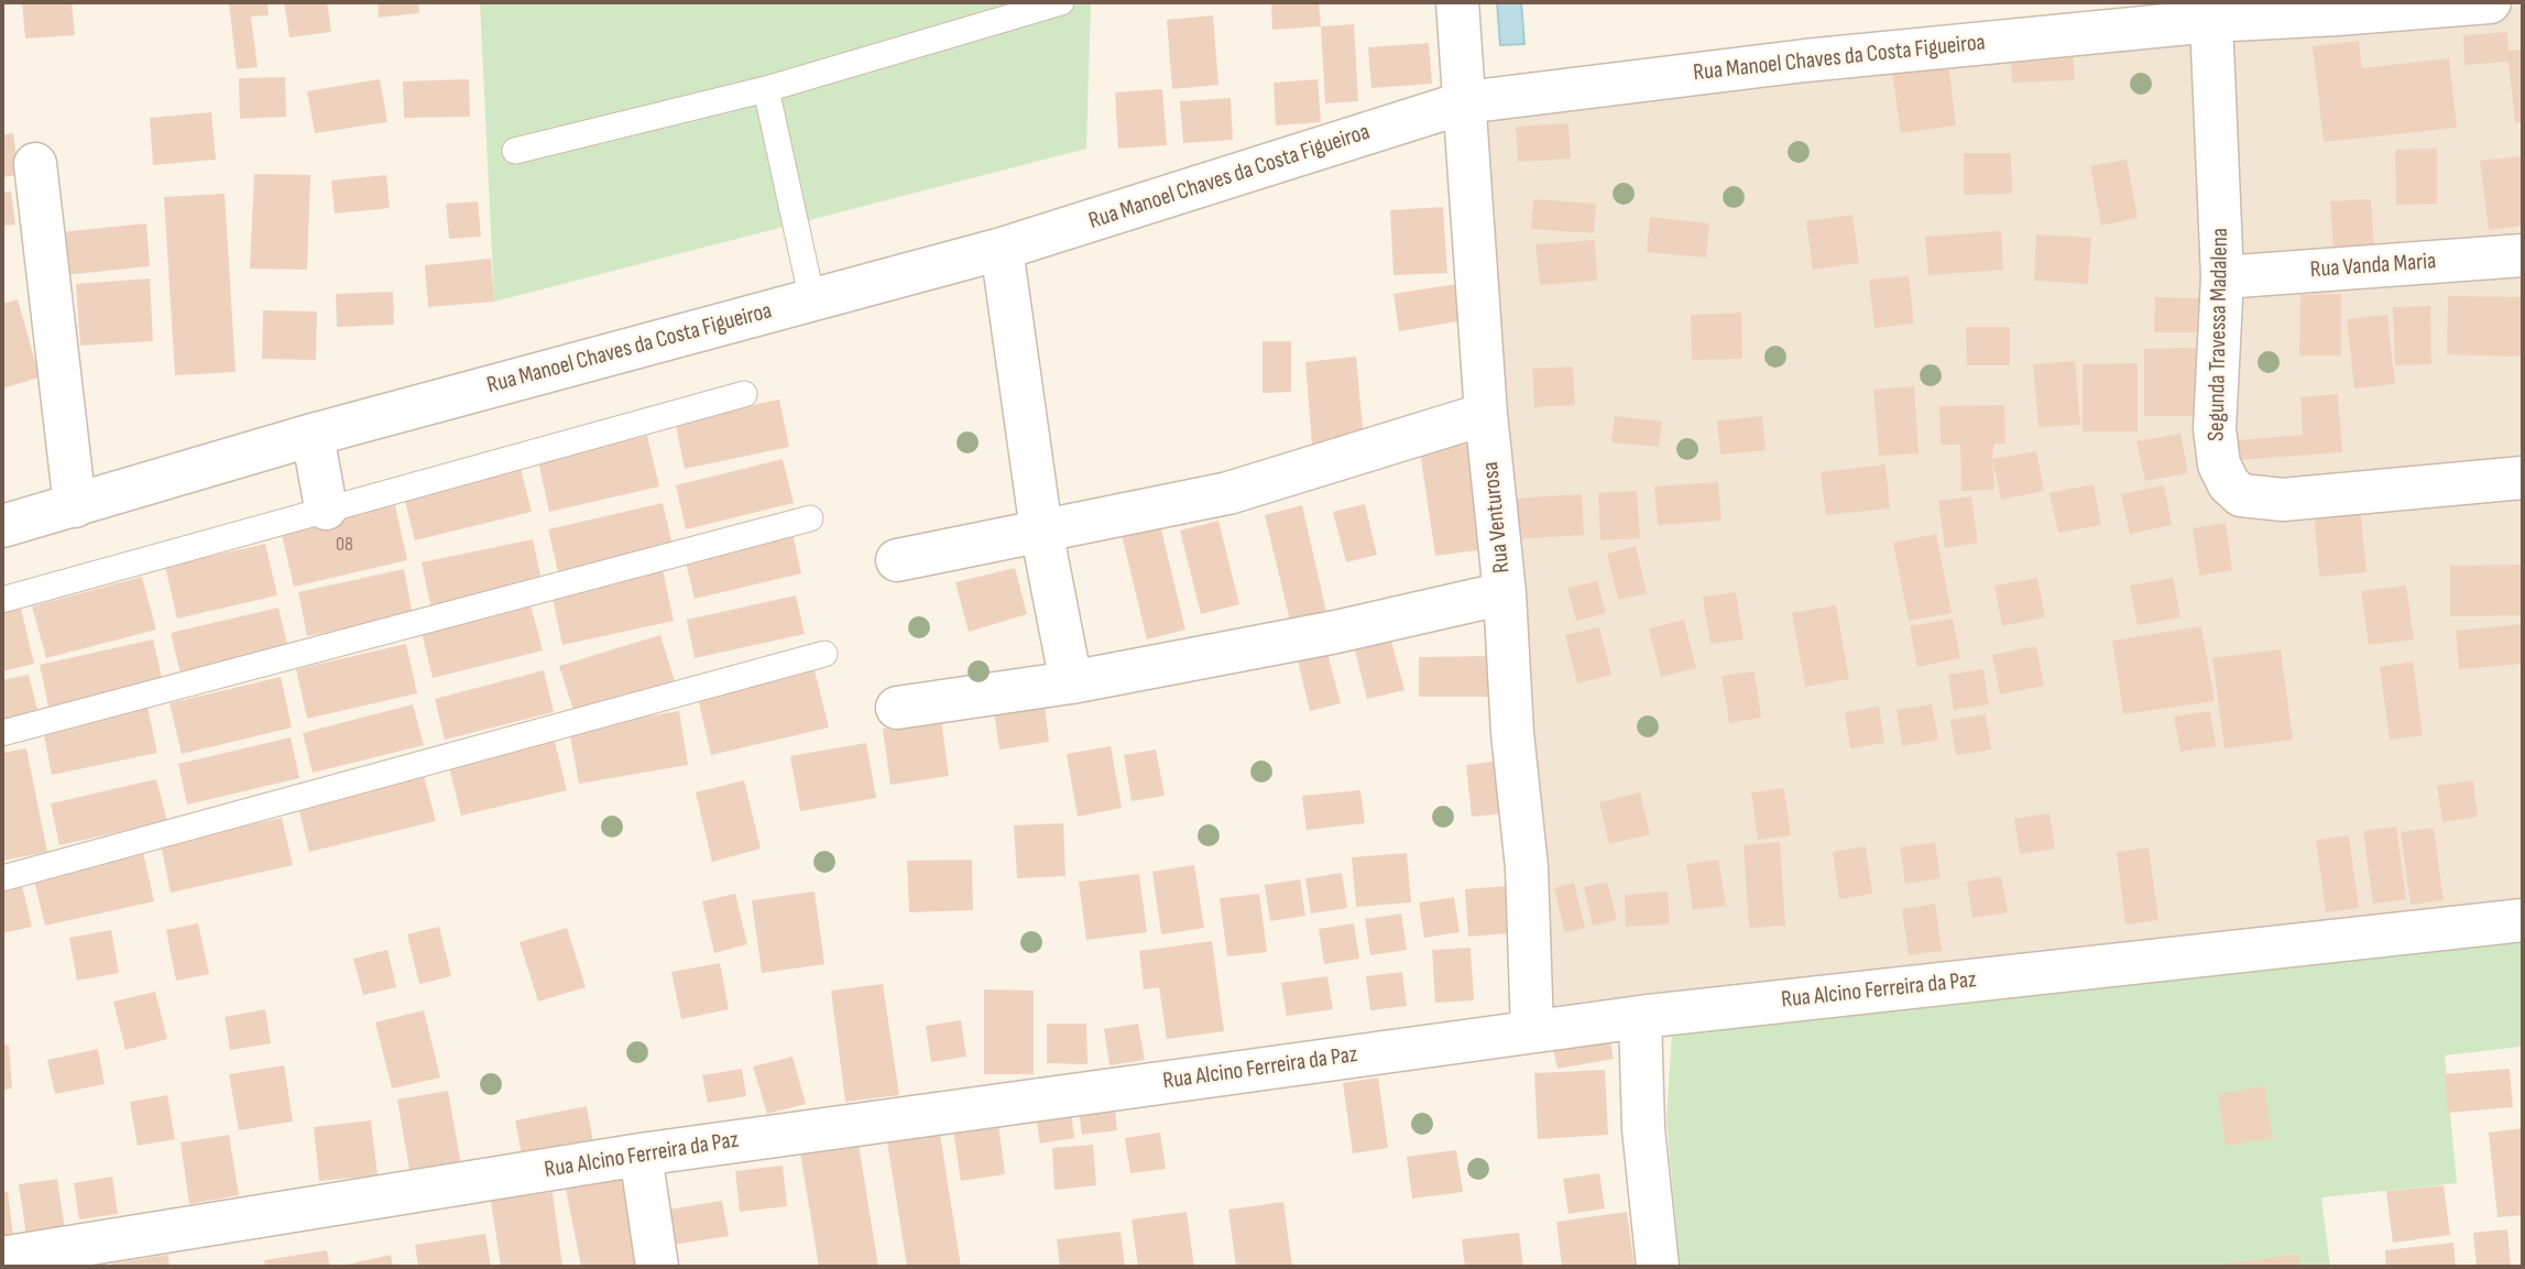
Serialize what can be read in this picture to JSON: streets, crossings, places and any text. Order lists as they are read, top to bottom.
{
  "streets": {
    "street": [
      "Rua Manoel Chaves da Costa Figueiroa",
      "Rua Vanda Maria",
      "Segunda Travessa Madalena",
      "Rua Venturosa",
      "Rua Alcino Ferreira da Paz"
    ]
  },
  "crossings": [
    ["Rua Manoel Chaves da Costa Figueiroa", "Segunda Travessa Madalena"],
    ["Rua Manoel Chaves da Costa Figueiroa", "Rua Venturosa"],
    ["Rua Vanda Maria", "Segunda Travessa Madalena"],
    ["Rua Venturosa", "Rua Alcino Ferreira da Paz"]
  ],
  "house_numbers": ["08"]
}
